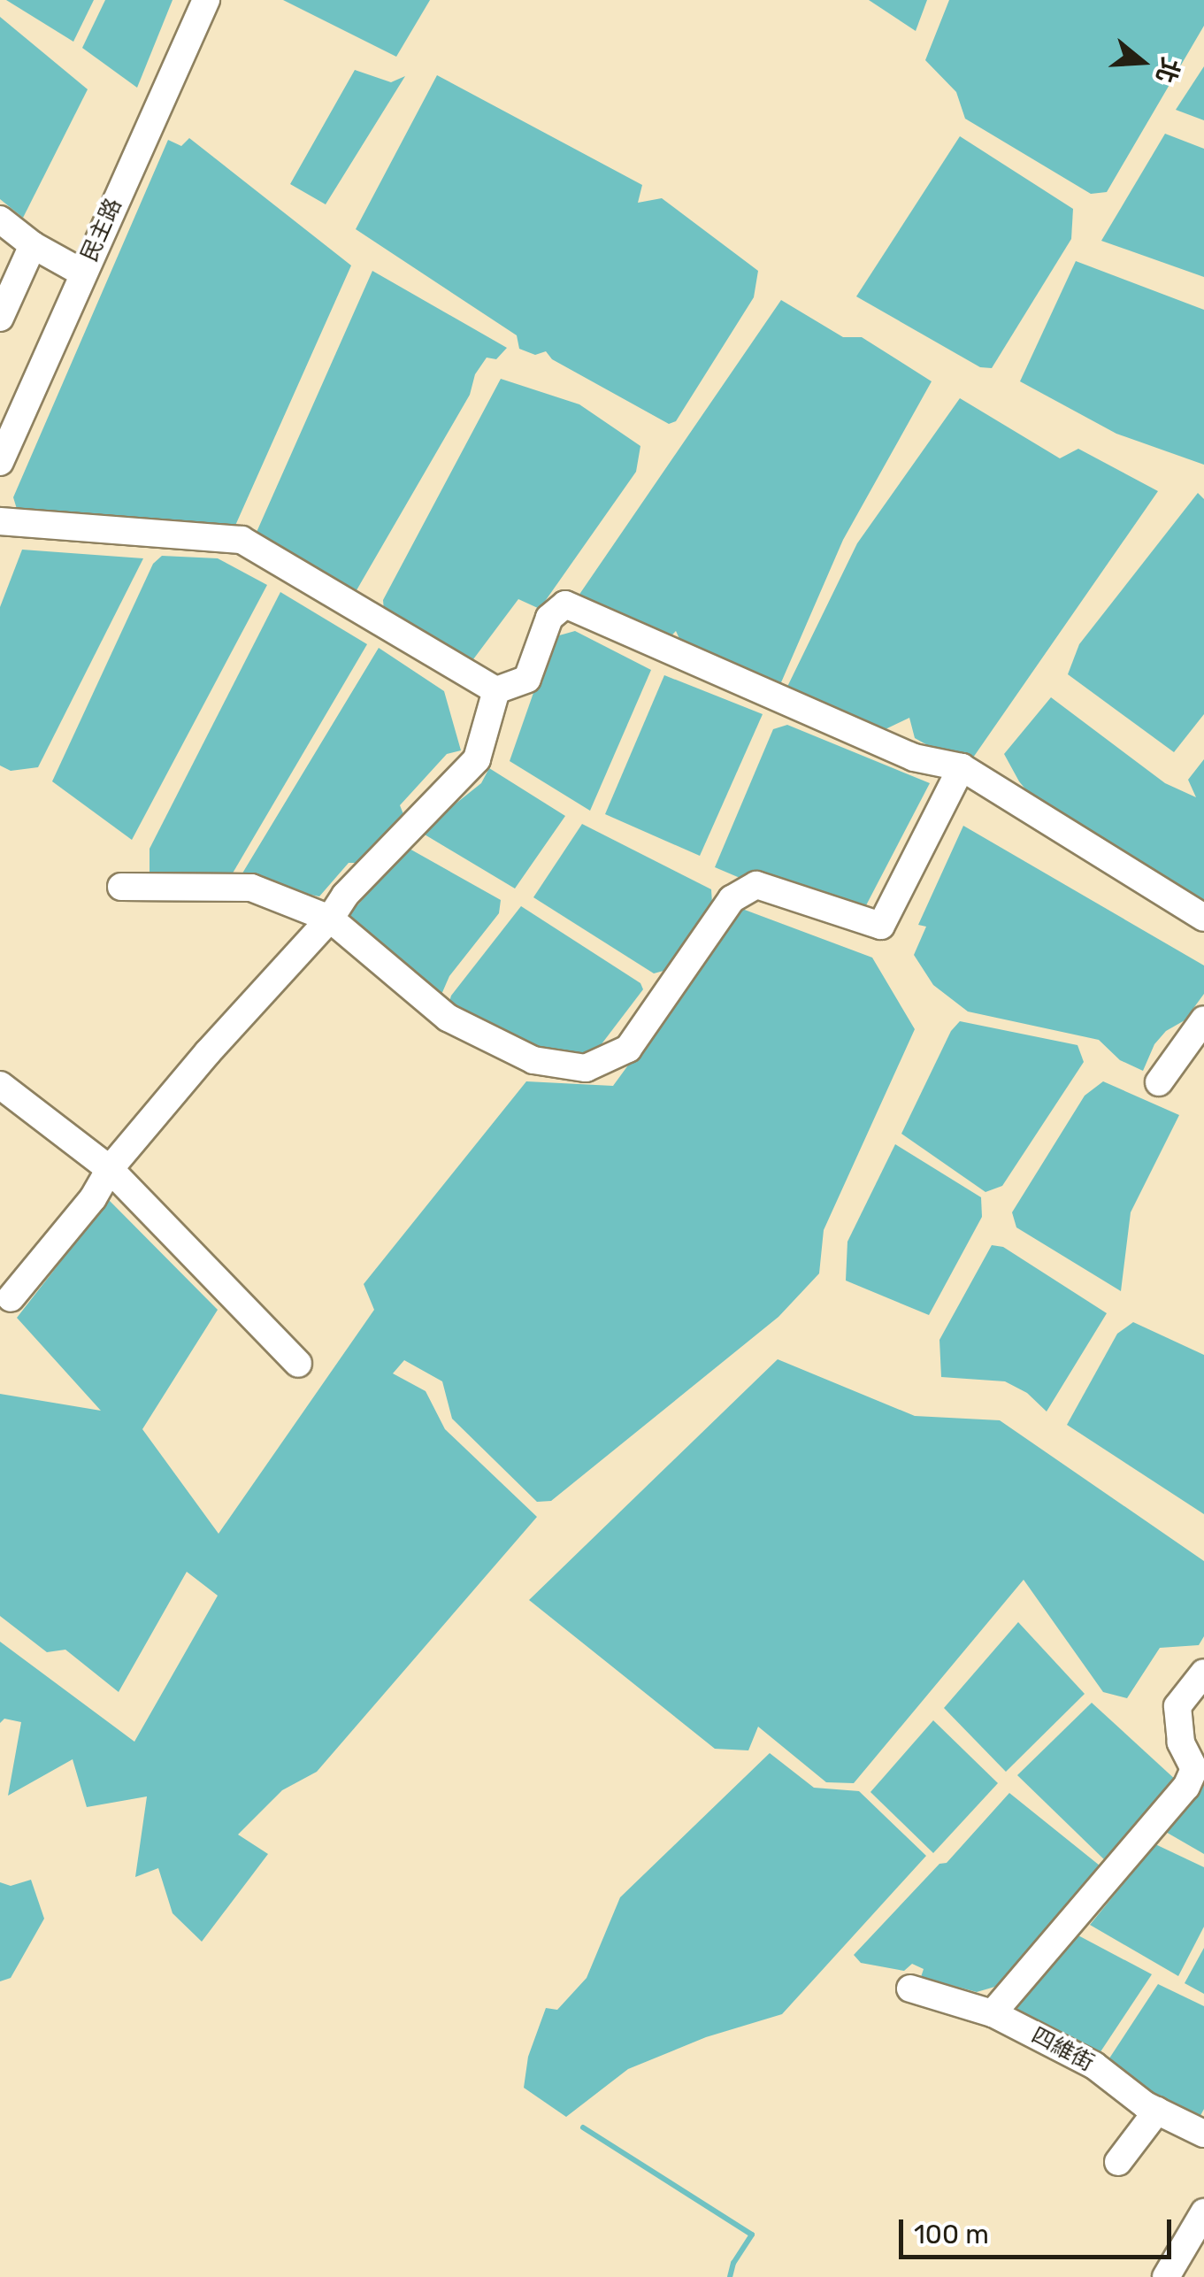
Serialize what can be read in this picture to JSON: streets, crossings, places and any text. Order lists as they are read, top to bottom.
{
  "streets": {
    "street": ["民主路", "四維街"]
  },
  "scale_bar": "100 m",
  "north": "right"
}
